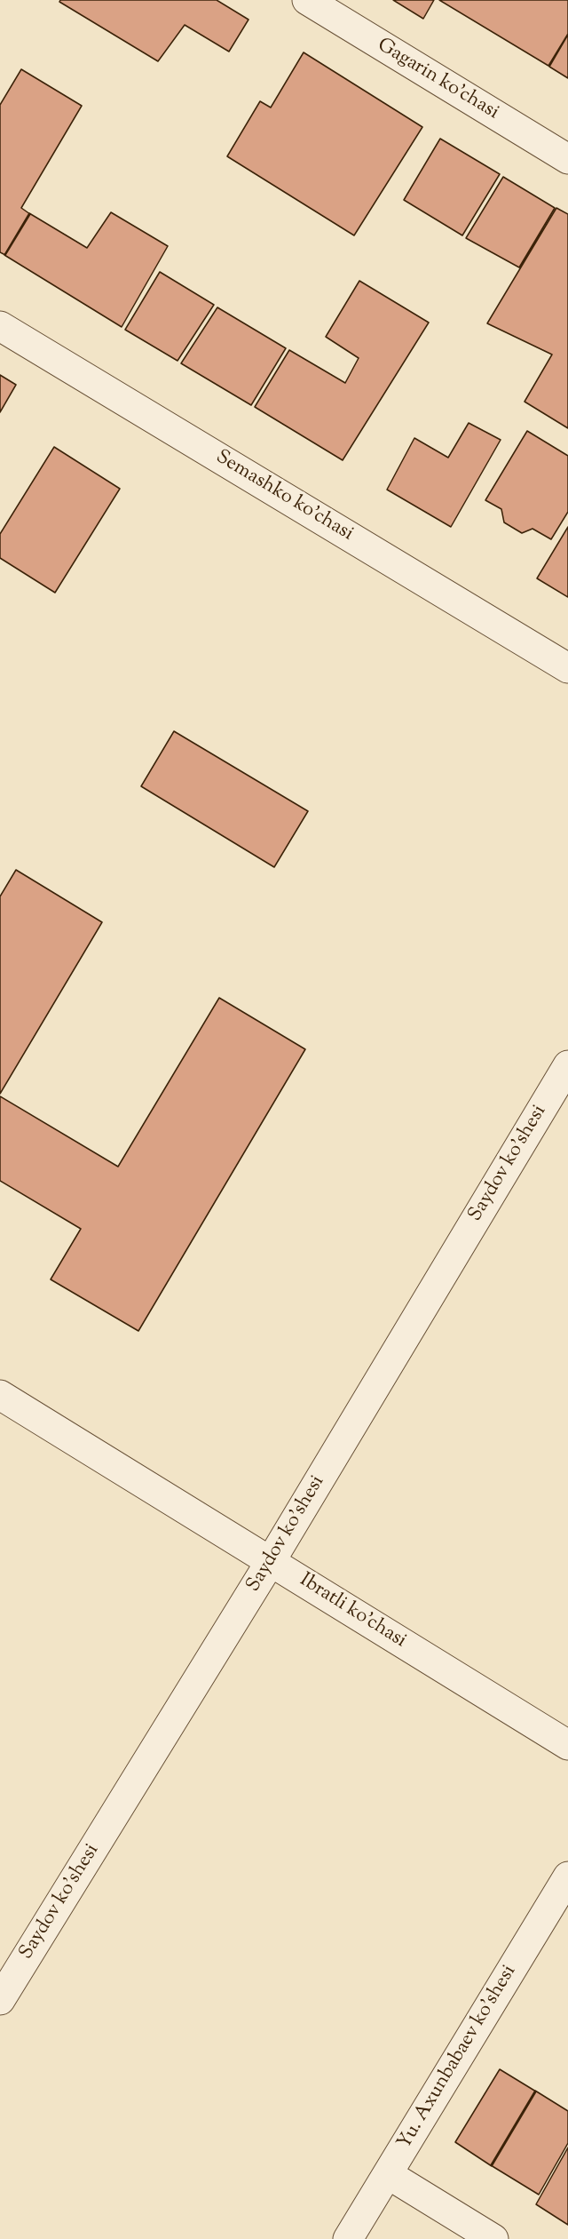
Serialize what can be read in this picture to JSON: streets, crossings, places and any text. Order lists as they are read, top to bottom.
{
  "streets": {
    "street": [
      "Gagarin ko'chasi",
      "Semashko ko'chasi",
      "Saydov ko'shesi",
      "Ibratli ko'chasi",
      "Yu. Axunbabaev ko'shesi"
    ]
  },
  "crossings": [
    ["Saydov ko'shesi", "Ibratli ko'chasi"]
  ]
}
